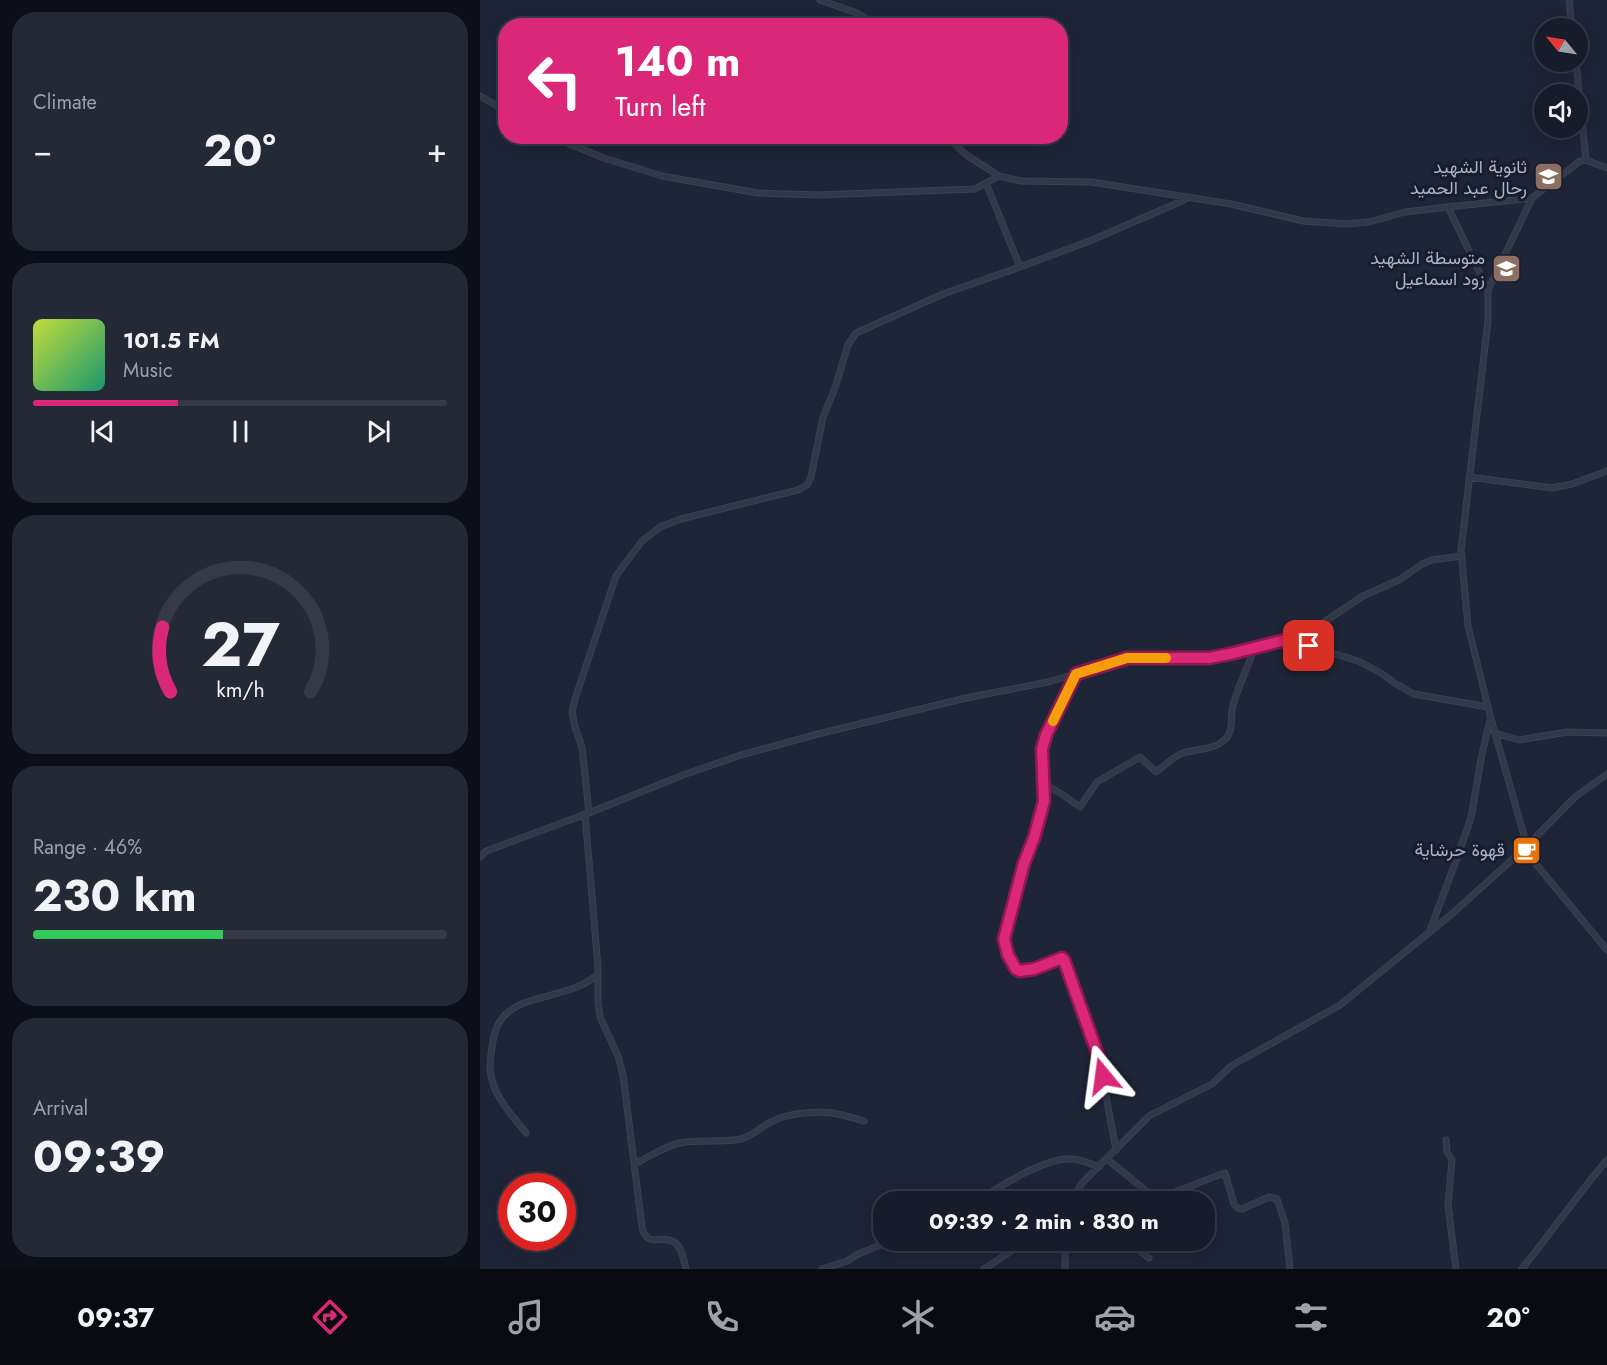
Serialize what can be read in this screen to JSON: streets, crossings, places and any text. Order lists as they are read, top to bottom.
{
  "places": {
    "school or university": ["ثانوية الشهيد رحال عبد الحميد", "متوسطة الشهيد زود اسماعيل"],
    "cafe": ["قهوة حرشاية"]
  },
  "north": "top left",
  "page": {
    "tile": [
      "Climate",
      ["Range · 46%", "230 km"],
      ["Arrival", "09:39"]
    ],
    "turn": ["140 m", "Turn left"],
    "heat": ["−", "20°", "+"],
    "song": ["101.5 FM", "Music"],
    "limit": "30",
    "trip": "09:39 · 2 min · 830 m",
    "tabs": ["09:37", "20°"],
    "gauge": ["27", "km/h"]
  }
}
